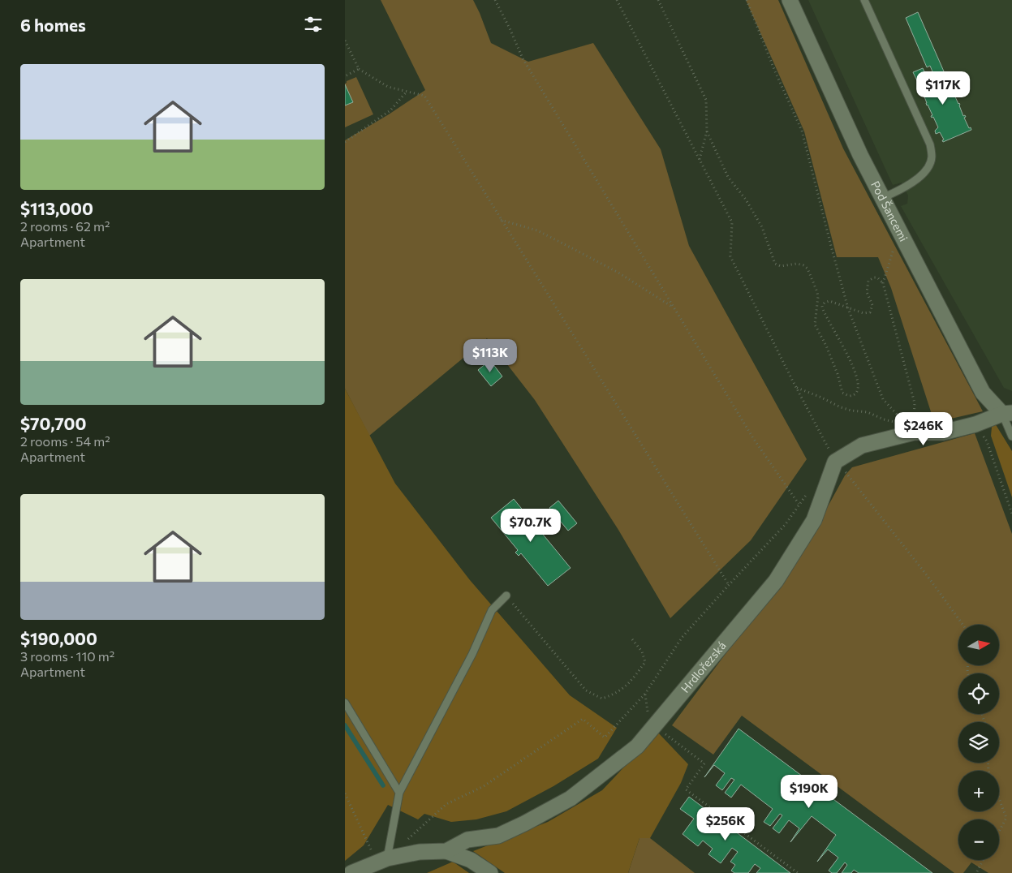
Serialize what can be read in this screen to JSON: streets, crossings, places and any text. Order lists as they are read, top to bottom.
{
  "streets": {
    "street": ["Pod Šancemi", "Hrdlořezská"]
  },
  "north": "right",
  "page": {
    "heading": "6 homes",
    "list": [
      {
        "name": "$113,000",
        "note": "2 rooms · 62 m² · Apartment"
      },
      {
        "name": "$70,700",
        "note": "2 rooms · 54 m² · Apartment"
      },
      {
        "name": "$190,000",
        "note": "3 rooms · 110 m² · Apartment"
      }
    ],
    "price": [
      "$117K",
      "$113K",
      "$246K",
      "$70.7K",
      "$190K",
      "$256K"
    ],
    "map_buttons": ["+", "−"]
  }
}
